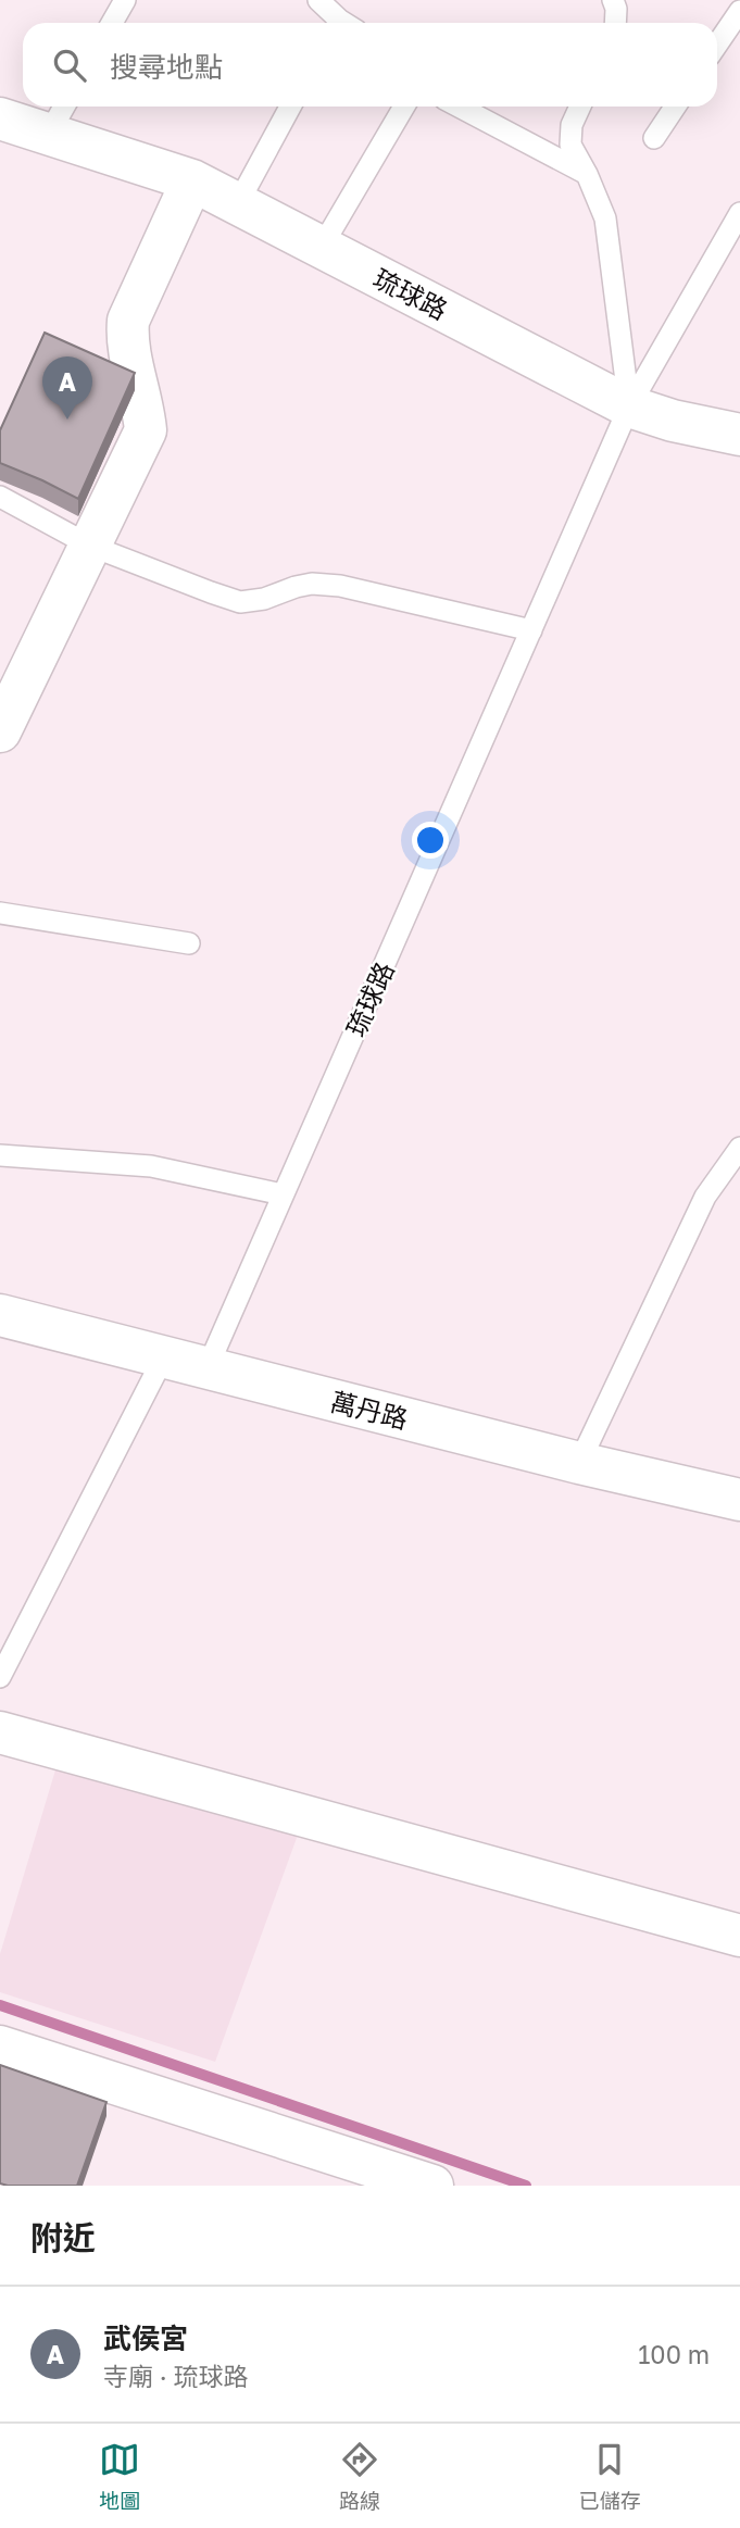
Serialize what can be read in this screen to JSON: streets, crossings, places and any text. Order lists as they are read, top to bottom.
{
  "streets": {
    "street": ["琉球路", "萬丹路"]
  },
  "crossings": [
    ["琉球路", "萬丹路"]
  ],
  "page": {
    "search": "搜尋地點",
    "pins": "A",
    "heading": "附近",
    "list": [
      {
        "mark": "A",
        "name": "武侯宮",
        "note": "寺廟 · 琉球路",
        "value": "100 m"
      }
    ],
    "nav": ["地圖", "路線", "已儲存"]
  }
}
